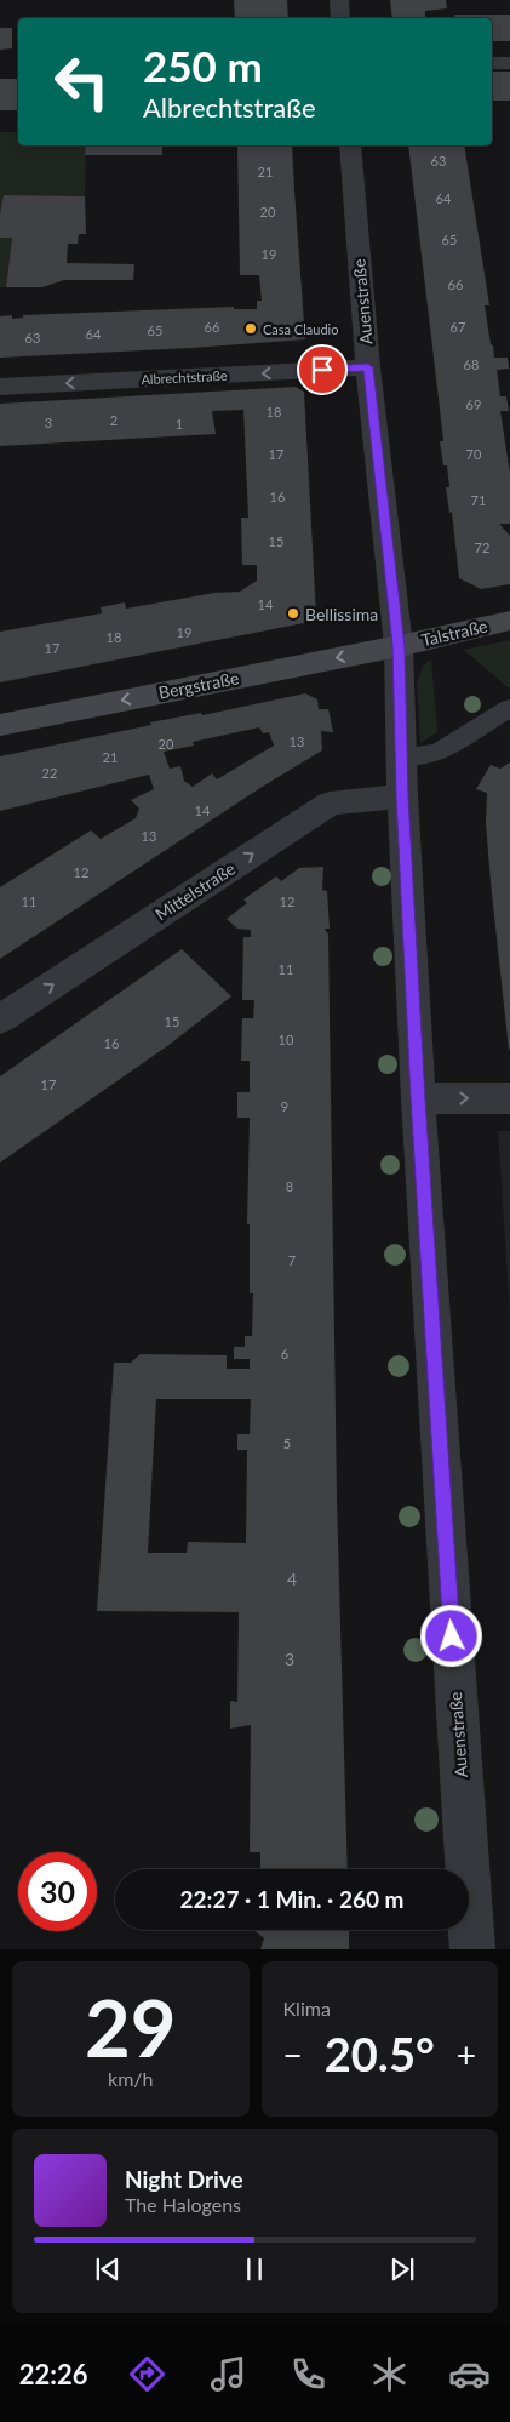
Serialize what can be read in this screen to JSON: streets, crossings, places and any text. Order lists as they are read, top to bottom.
{
  "streets": {
    "main road": ["Talstraße", "Bergstraße"],
    "street": ["Auenstraße", "Albrechtstraße", "Mittelstraße"]
  },
  "crossings": [
    ["Auenstraße", "Albrechtstraße"],
    ["Auenstraße", "Talstraße"],
    ["Auenstraße", "Bergstraße"],
    ["Auenstraße", "Mittelstraße"],
    ["Talstraße", "Bergstraße"]
  ],
  "one_way": ["Albrechtstraße", "Bergstraße", "Mittelstraße"],
  "places": ["Casa Claudio", "Bellissima"],
  "house_numbers": [
    "63",
    "21",
    "64",
    "20",
    "65",
    "19",
    "66",
    "66",
    "67",
    "65",
    "64",
    "63",
    "68",
    "69",
    "18",
    "2",
    "3",
    "1",
    "17",
    "70",
    "16",
    "71",
    "15",
    "72",
    "14",
    "19",
    "18",
    "17",
    "13",
    "20",
    "21",
    "22",
    "14",
    "13",
    "12",
    "11",
    "12",
    "11",
    "15",
    "10",
    "16",
    "17",
    "9",
    "8",
    "7",
    "6",
    "5",
    "4",
    "3"
  ],
  "page": {
    "turn": ["250 m", "Albrechtstraße"],
    "limit": "30",
    "trip": "22:27 · 1 Min. · 260 m",
    "tile": [
      ["29", "km/h"],
      "Klima"
    ],
    "heat": ["−", "20.5°", "+"],
    "song": ["Night Drive", "The Halogens"],
    "tabs": "22:26"
  }
}
